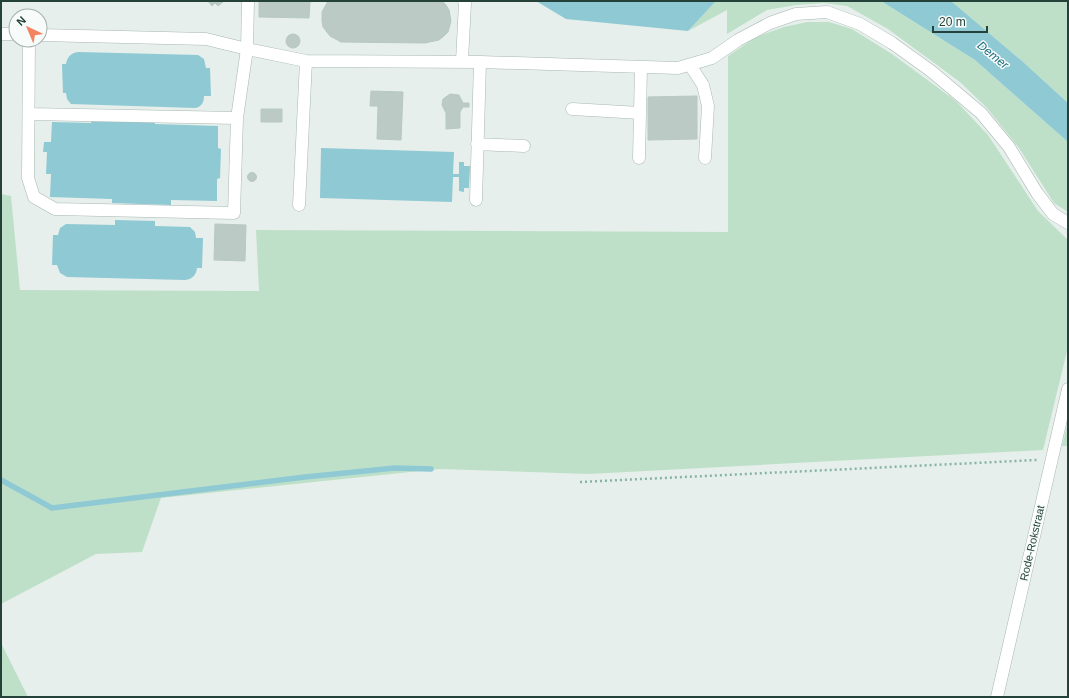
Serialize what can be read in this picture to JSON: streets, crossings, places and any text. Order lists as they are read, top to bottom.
{
  "streets": {
    "street": ["Rode-Rokstraat"]
  },
  "water": ["Demer"],
  "scale_bar": "20 m",
  "north": "top left"
}
